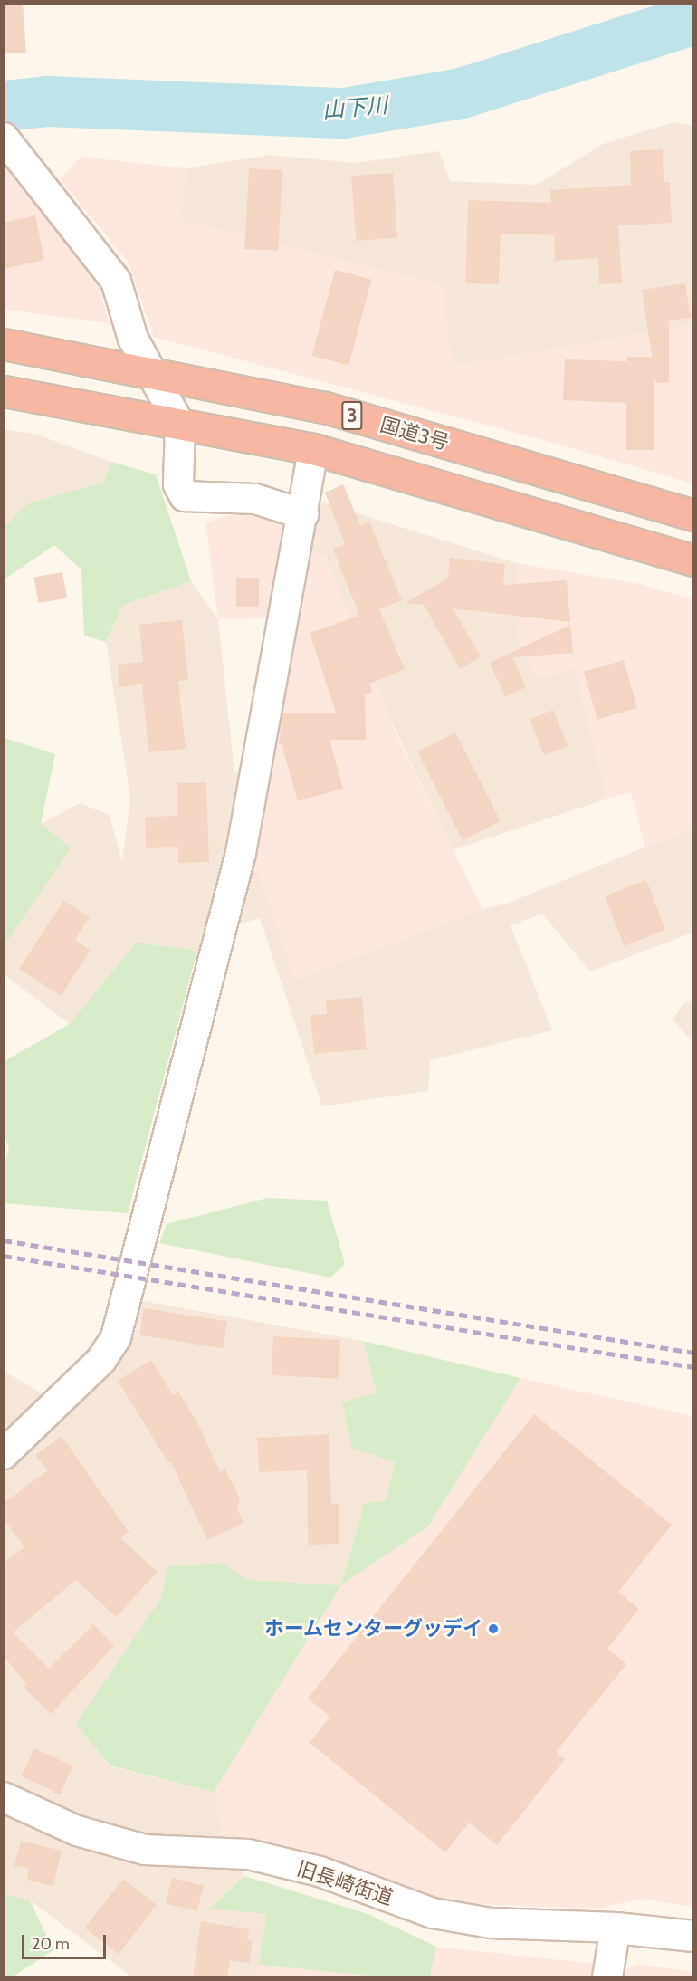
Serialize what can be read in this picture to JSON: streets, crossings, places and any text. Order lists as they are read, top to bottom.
{
  "streets": {
    "highway": ["3", "国道3号"],
    "street": ["旧長崎街道"]
  },
  "water": ["山下川"],
  "places": ["ホームセンターグッデイ"],
  "scale_bar": "20 m"
}
